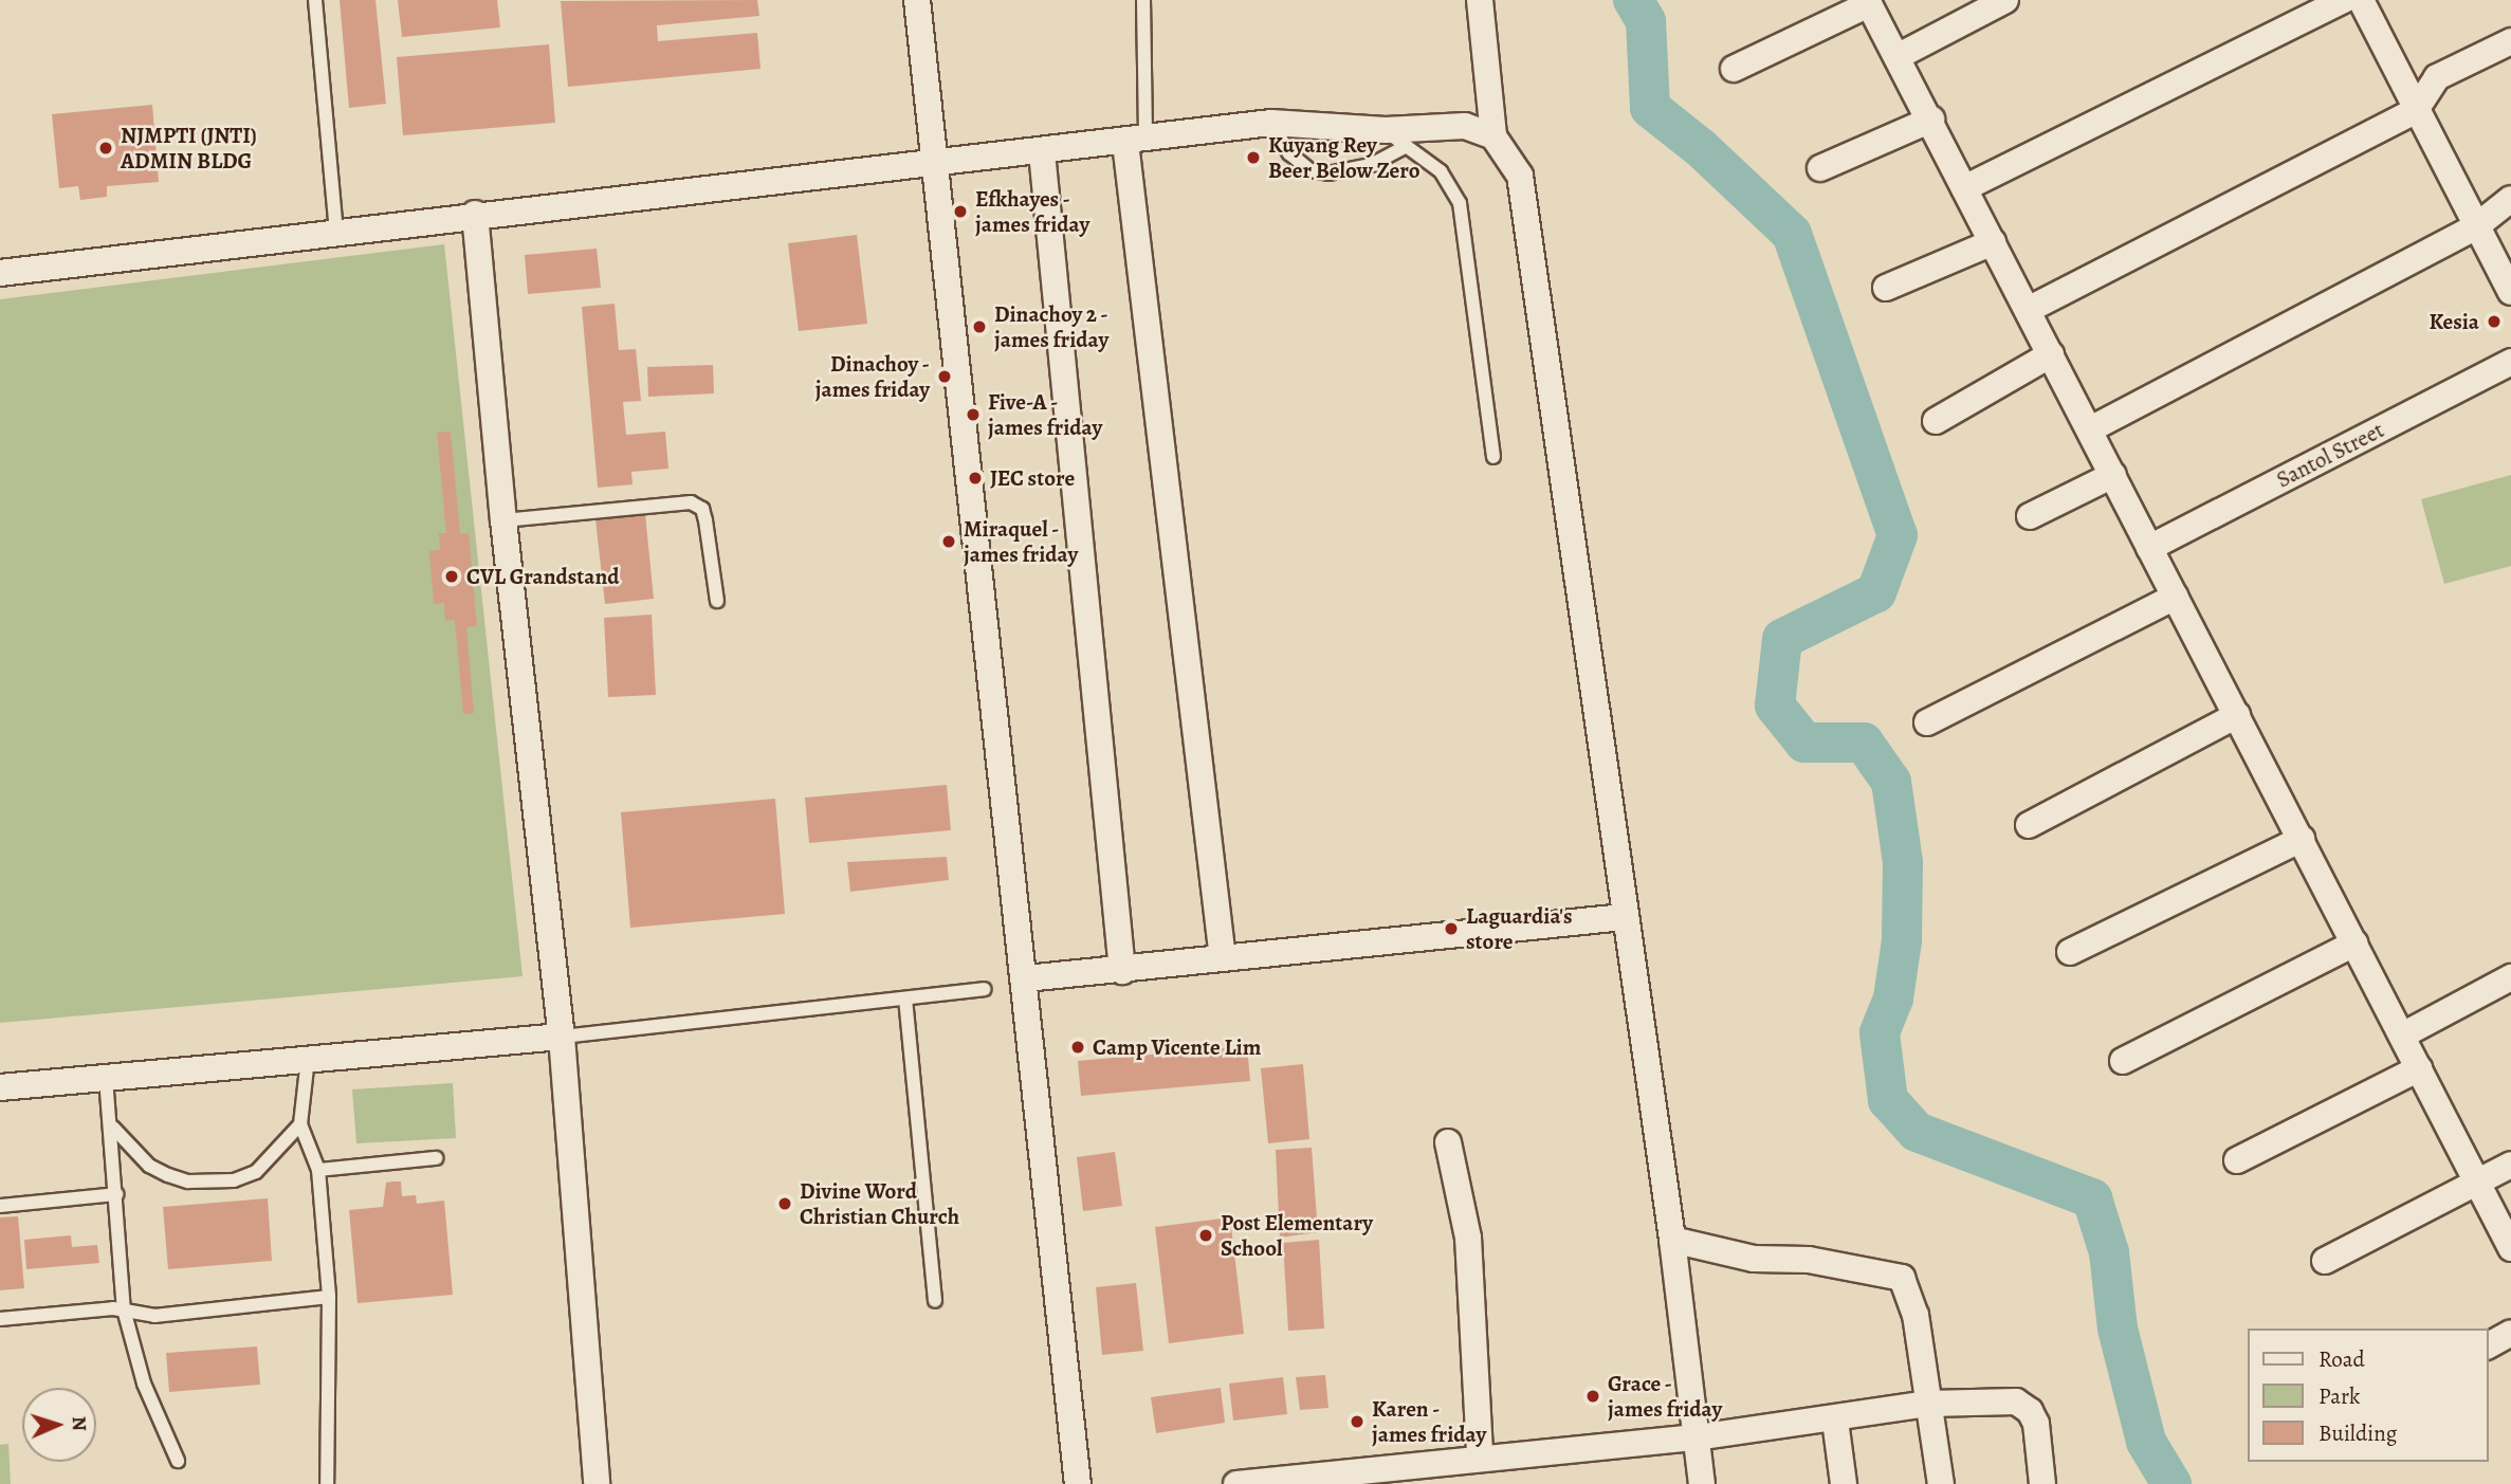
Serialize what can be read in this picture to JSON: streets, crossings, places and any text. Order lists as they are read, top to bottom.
{
  "streets": {
    "street": ["Santol Street"]
  },
  "places": [
    "NJMPTI (JNTI) ADMIN BLDG",
    "Kuyang Rey Beer Below Zero",
    "Efkhayes - james friday",
    "Kesia",
    "Dinachoy 2 - james friday",
    "Dinachoy - james friday",
    "Five-A - james friday",
    "JEC store",
    "Miraquel - james friday",
    "CVL Grandstand",
    "Laguardia's store",
    "Camp Vicente Lim",
    "Divine Word Christian Church",
    "Post Elementary School",
    "Grace - james friday",
    "Karen - james friday"
  ],
  "legend": ["Road", "Park", "Building"],
  "north": "right"
}
